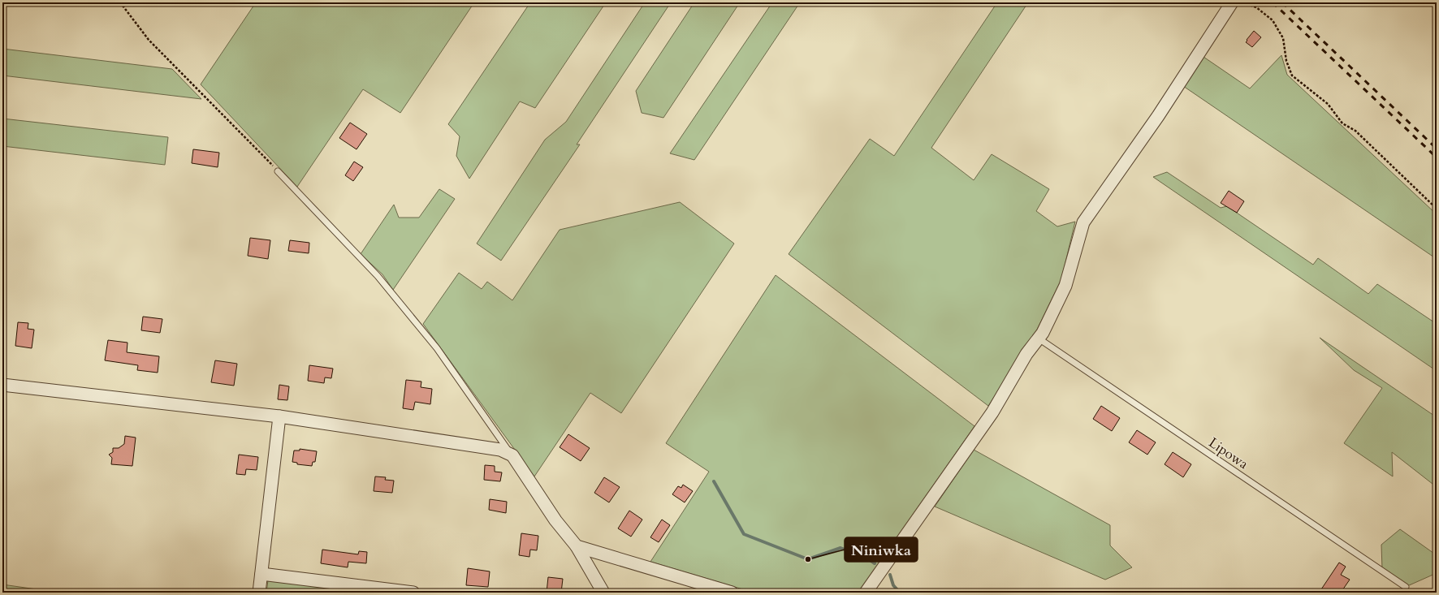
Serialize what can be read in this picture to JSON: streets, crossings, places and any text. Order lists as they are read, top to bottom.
{
  "streets": {
    "lane": ["Lipowa"]
  },
  "places": ["Niniwka"]
}
